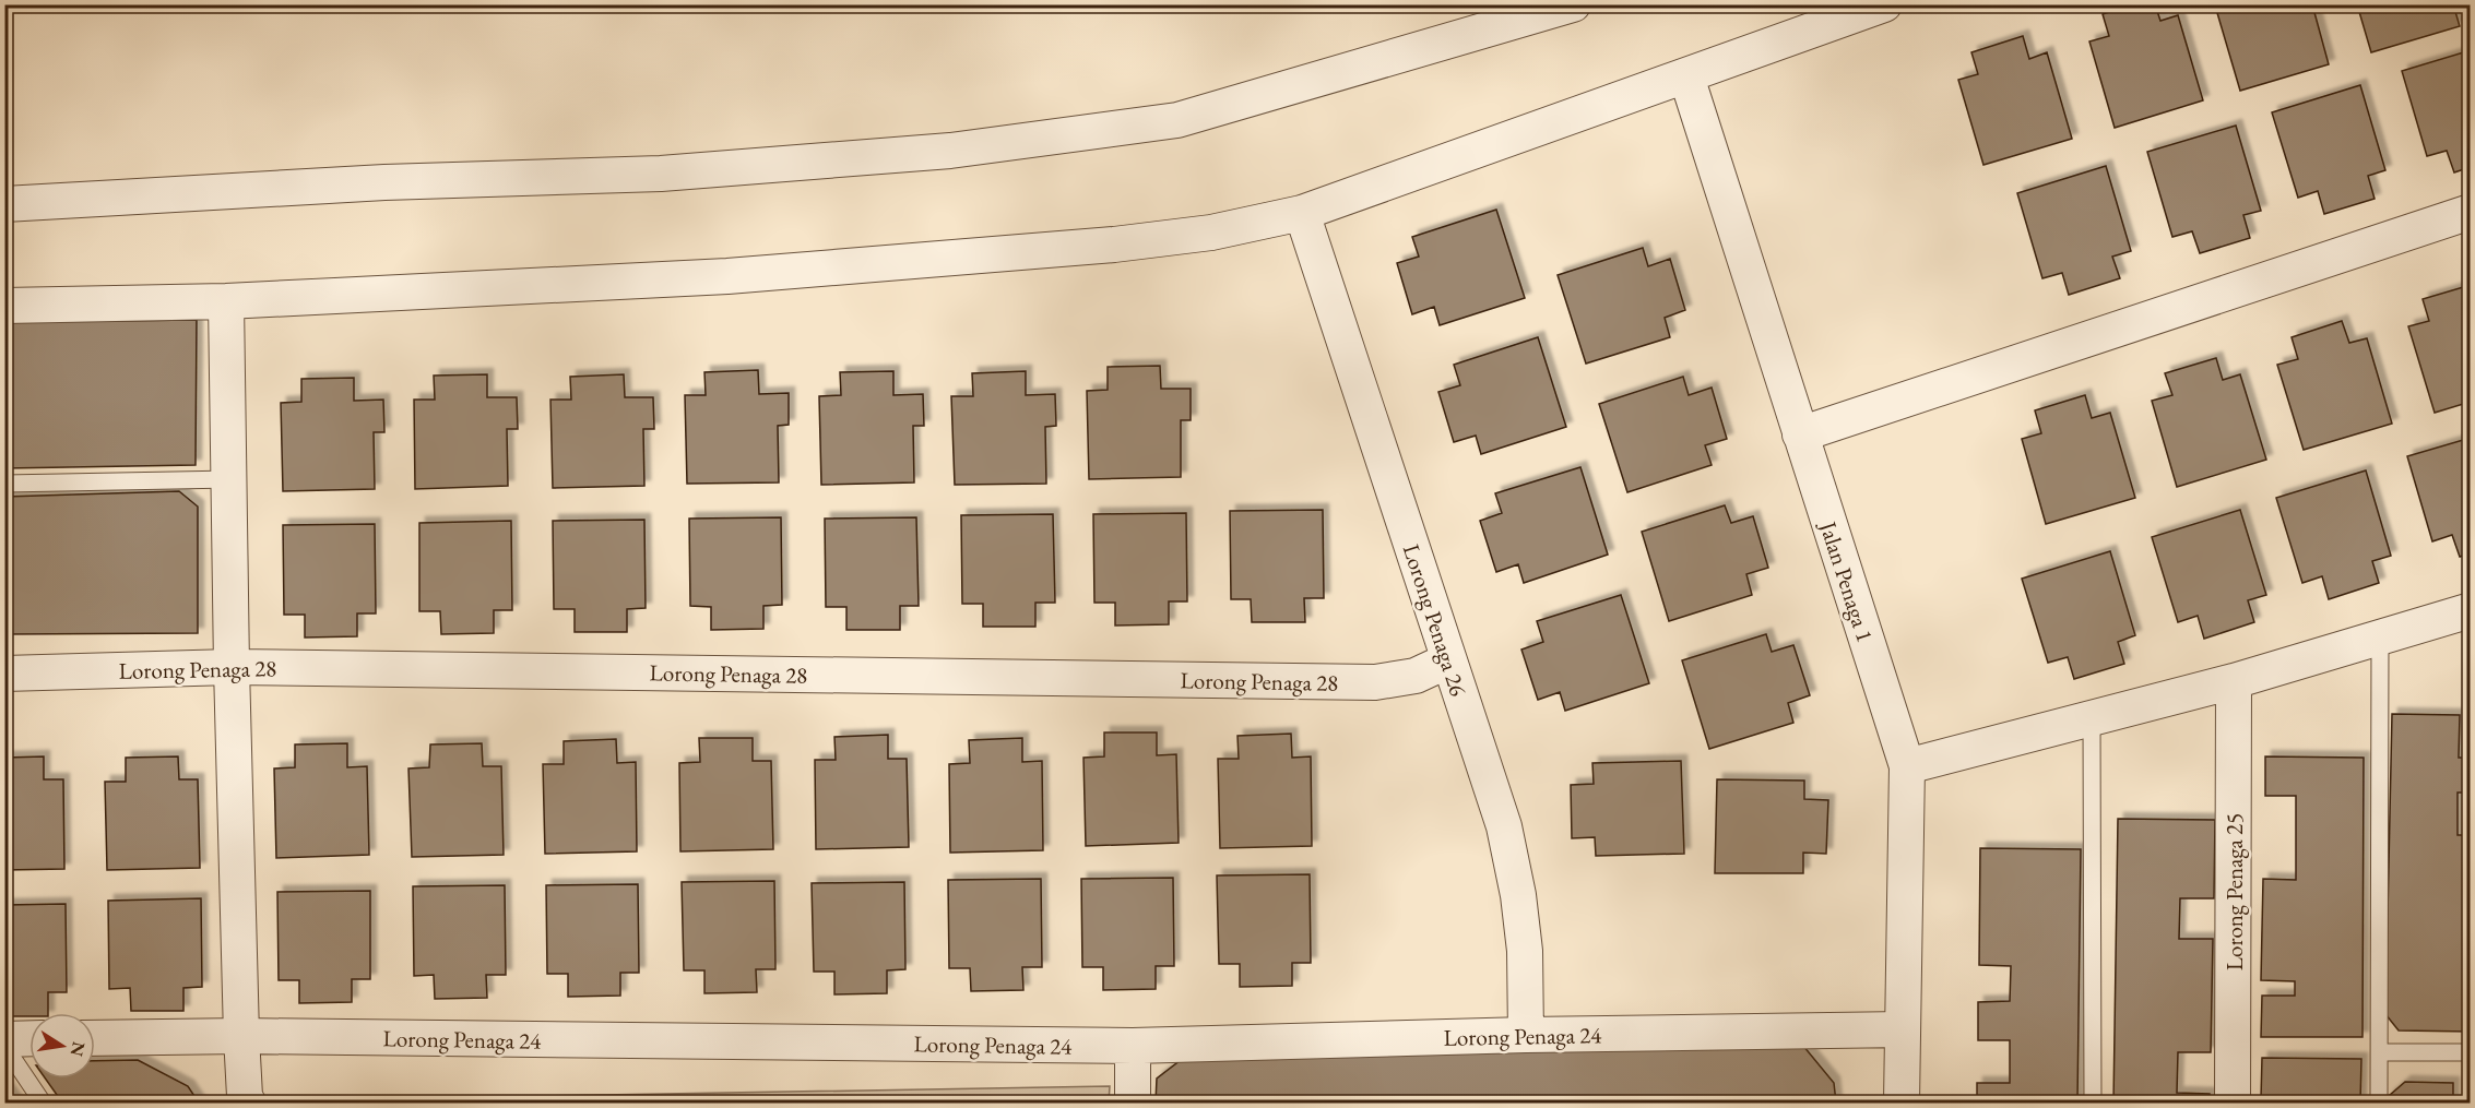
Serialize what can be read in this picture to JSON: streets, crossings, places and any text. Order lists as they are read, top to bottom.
{
  "streets": {
    "street": [
      "Jalan Penaga 1",
      "Lorong Penaga 26",
      "Lorong Penaga 28",
      "Lorong Penaga 25",
      "Lorong Penaga 24"
    ]
  },
  "crossings": [
    ["Jalan Penaga 1", "Lorong Penaga 24"],
    ["Lorong Penaga 26", "Lorong Penaga 28"],
    ["Lorong Penaga 26", "Lorong Penaga 24"]
  ],
  "north": "right"
}
